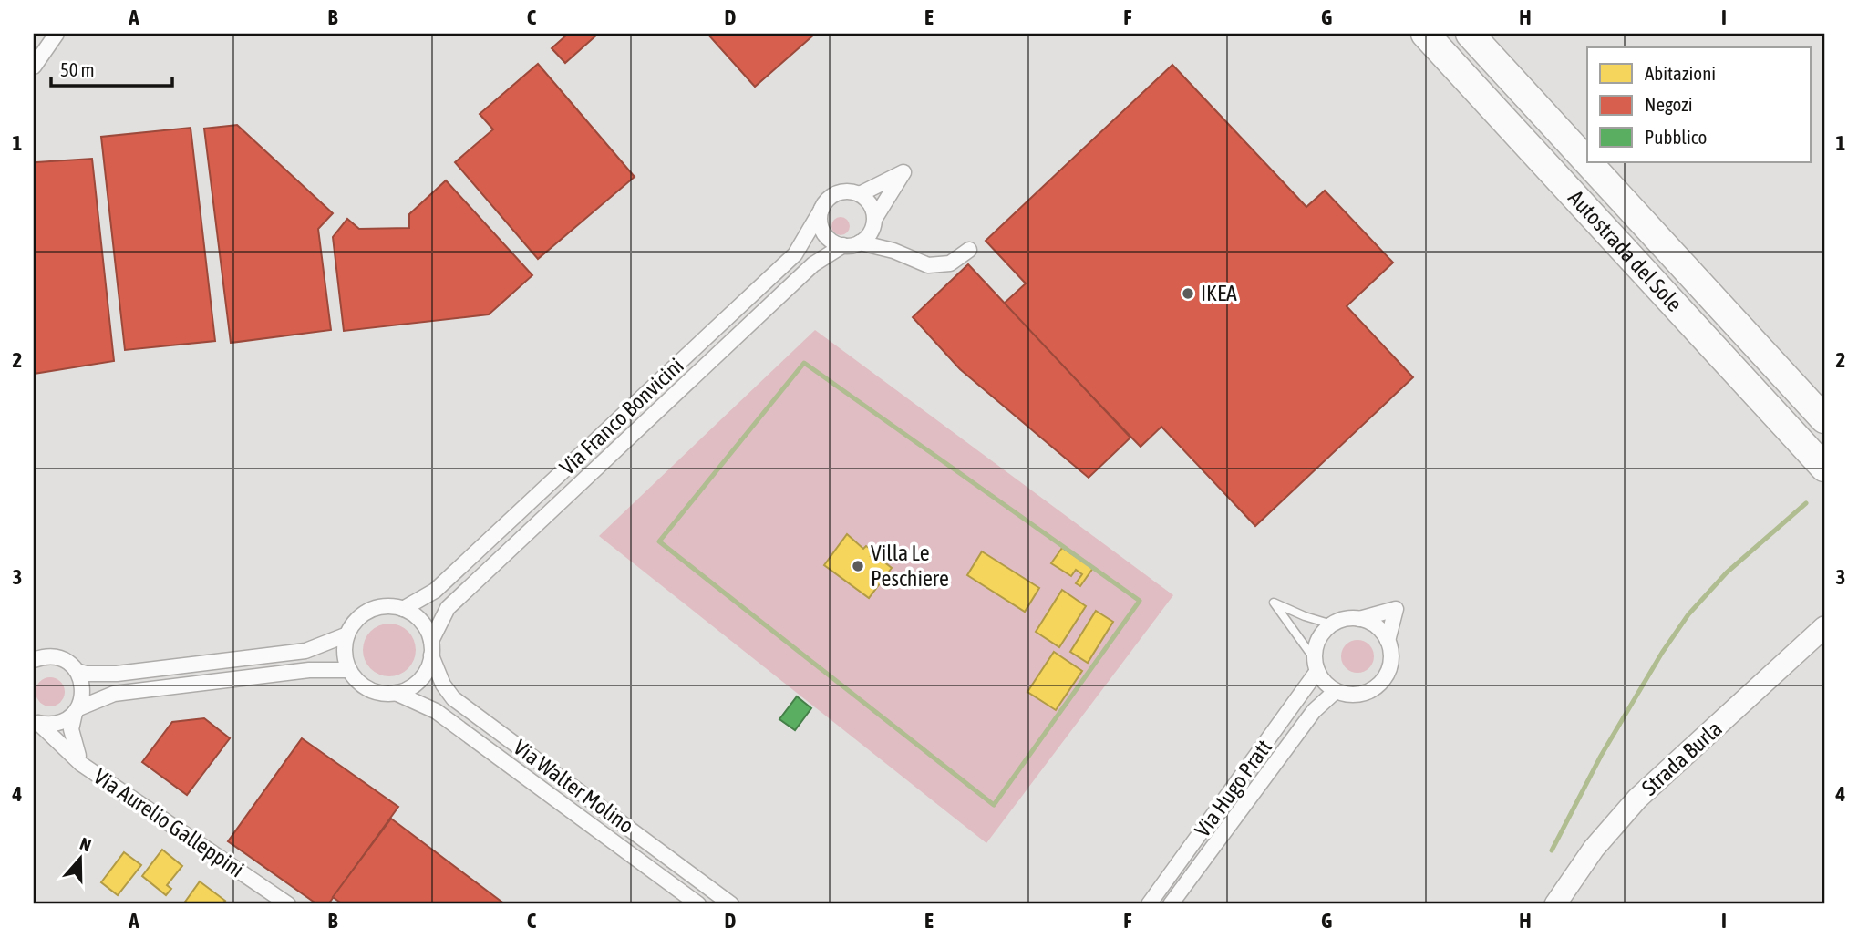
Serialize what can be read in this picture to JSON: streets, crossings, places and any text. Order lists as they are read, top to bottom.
{
  "streets": {
    "highway": ["Autostrada del Sole"],
    "main road": ["Strada Burla"],
    "street": [
      "Via Franco Bonvicini",
      "Via Walter Molino",
      "Via Hugo Pratt",
      "Via Aurelio Galleppini"
    ]
  },
  "crossings": [
    ["Via Franco Bonvicini", "Via Walter Molino"]
  ],
  "places": ["IKEA", "Villa Le Peschiere"],
  "legend": ["Abitazioni", "Negozi", "Pubblico"],
  "scale_bar": "50 m",
  "north": "top",
  "grid": {
    "columns": [
      "A",
      "B",
      "C",
      "D",
      "E",
      "F",
      "G",
      "H",
      "I"
    ],
    "rows": [
      "1",
      "2",
      "3",
      "4"
    ]
  }
}
